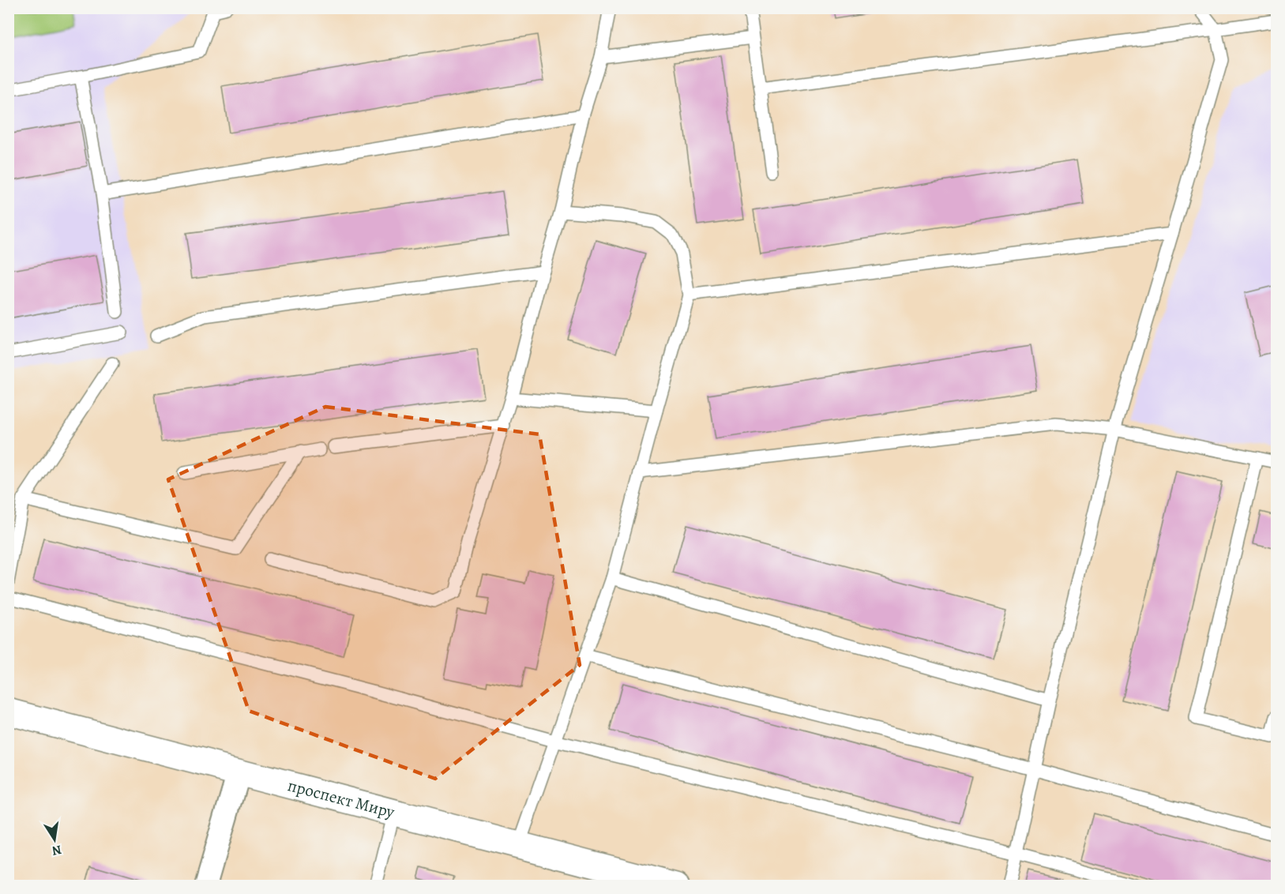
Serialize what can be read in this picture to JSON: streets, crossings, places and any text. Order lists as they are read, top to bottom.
{
  "streets": {
    "main road": ["проспект Миру"]
  },
  "north": "bottom"
}
